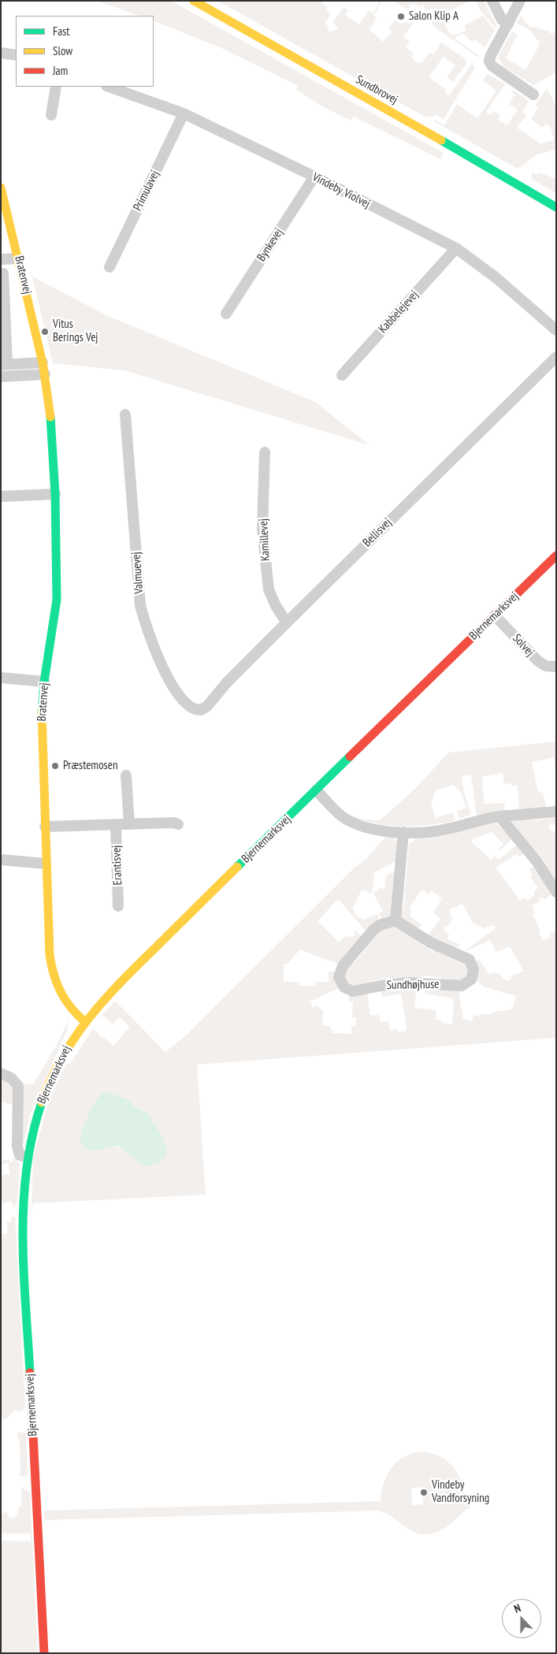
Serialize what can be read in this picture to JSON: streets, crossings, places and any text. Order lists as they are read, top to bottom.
{
  "streets": {
    "street": [
      "Sundbrovej",
      "Primulavej",
      "Vindeby Violvej",
      "Bynkevej",
      "Bratenvej",
      "Kabbelejevej",
      "Bellisvej",
      "Kamillevej",
      "Valmuevej",
      "Bjernemarksvej",
      "Solvej",
      "Erantisvej",
      "Sundhøjhuse"
    ]
  },
  "crossings": [
    ["Primulavej", "Vindeby Violvej"],
    ["Vindeby Violvej", "Bynkevej"],
    ["Vindeby Violvej", "Kabbelejevej"],
    ["Bratenvej", "Bjernemarksvej"],
    ["Bellisvej", "Kamillevej"],
    ["Bellisvej", "Valmuevej"],
    ["Bjernemarksvej", "Solvej"]
  ],
  "places": [
    "Salon Klip A",
    "Vitus Berings Vej",
    "Præstemosen",
    "Vindeby Vandforsyning"
  ],
  "legend": ["Fast", "Slow", "Jam"],
  "north": "top"
}
